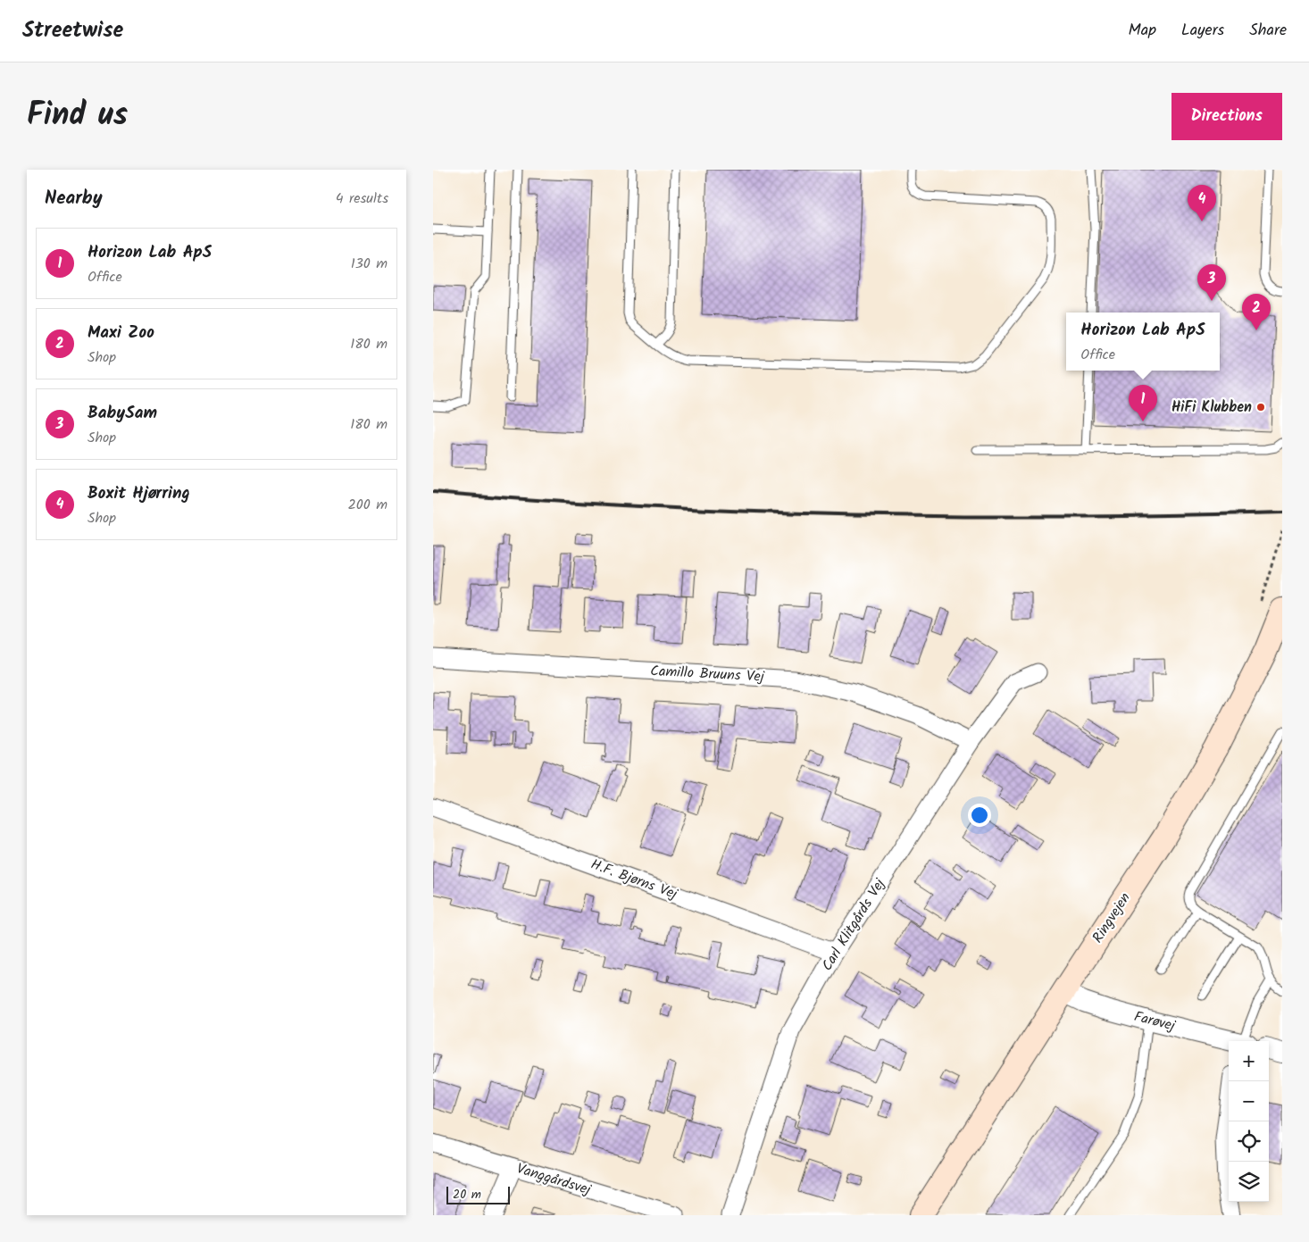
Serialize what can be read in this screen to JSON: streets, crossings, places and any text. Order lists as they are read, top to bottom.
{
  "streets": {
    "main road": ["Ringvejen"],
    "street": [
      "Camillo Bruuns Vej",
      "H.F. Bjørns Vej",
      "Carl Klitgårds Vej",
      "Farøvej",
      "Vanggårdsvej"
    ]
  },
  "crossings": [
    ["Camillo Bruuns Vej", "Carl Klitgårds Vej"],
    ["H.F. Bjørns Vej", "Carl Klitgårds Vej"],
    ["Ringvejen", "Farøvej"]
  ],
  "places": ["HiFi Klubben"],
  "scale_bar": "20 m",
  "page": {
    "header": "Streetwise",
    "nav": ["Map", "Layers", "Share"],
    "title": "Find us",
    "buttons": "Directions",
    "heading": ["Nearby", "4 results"],
    "pins": [
      "4",
      "3",
      "2",
      "1"
    ],
    "list": [
      {
        "mark": "1",
        "name": "Horizon Lab ApS",
        "note": "Office",
        "value": "130 m"
      },
      {
        "mark": "2",
        "name": "Maxi Zoo",
        "note": "Shop",
        "value": "180 m"
      },
      {
        "mark": "3",
        "name": "BabySam",
        "note": "Shop",
        "value": "180 m"
      },
      {
        "mark": "4",
        "name": "Boxit Hjørring",
        "note": "Shop",
        "value": "200 m"
      }
    ],
    "popup": ["Horizon Lab ApS", "Office"],
    "map_buttons": ["+", "−"],
    "scale": "20 m"
  }
}
